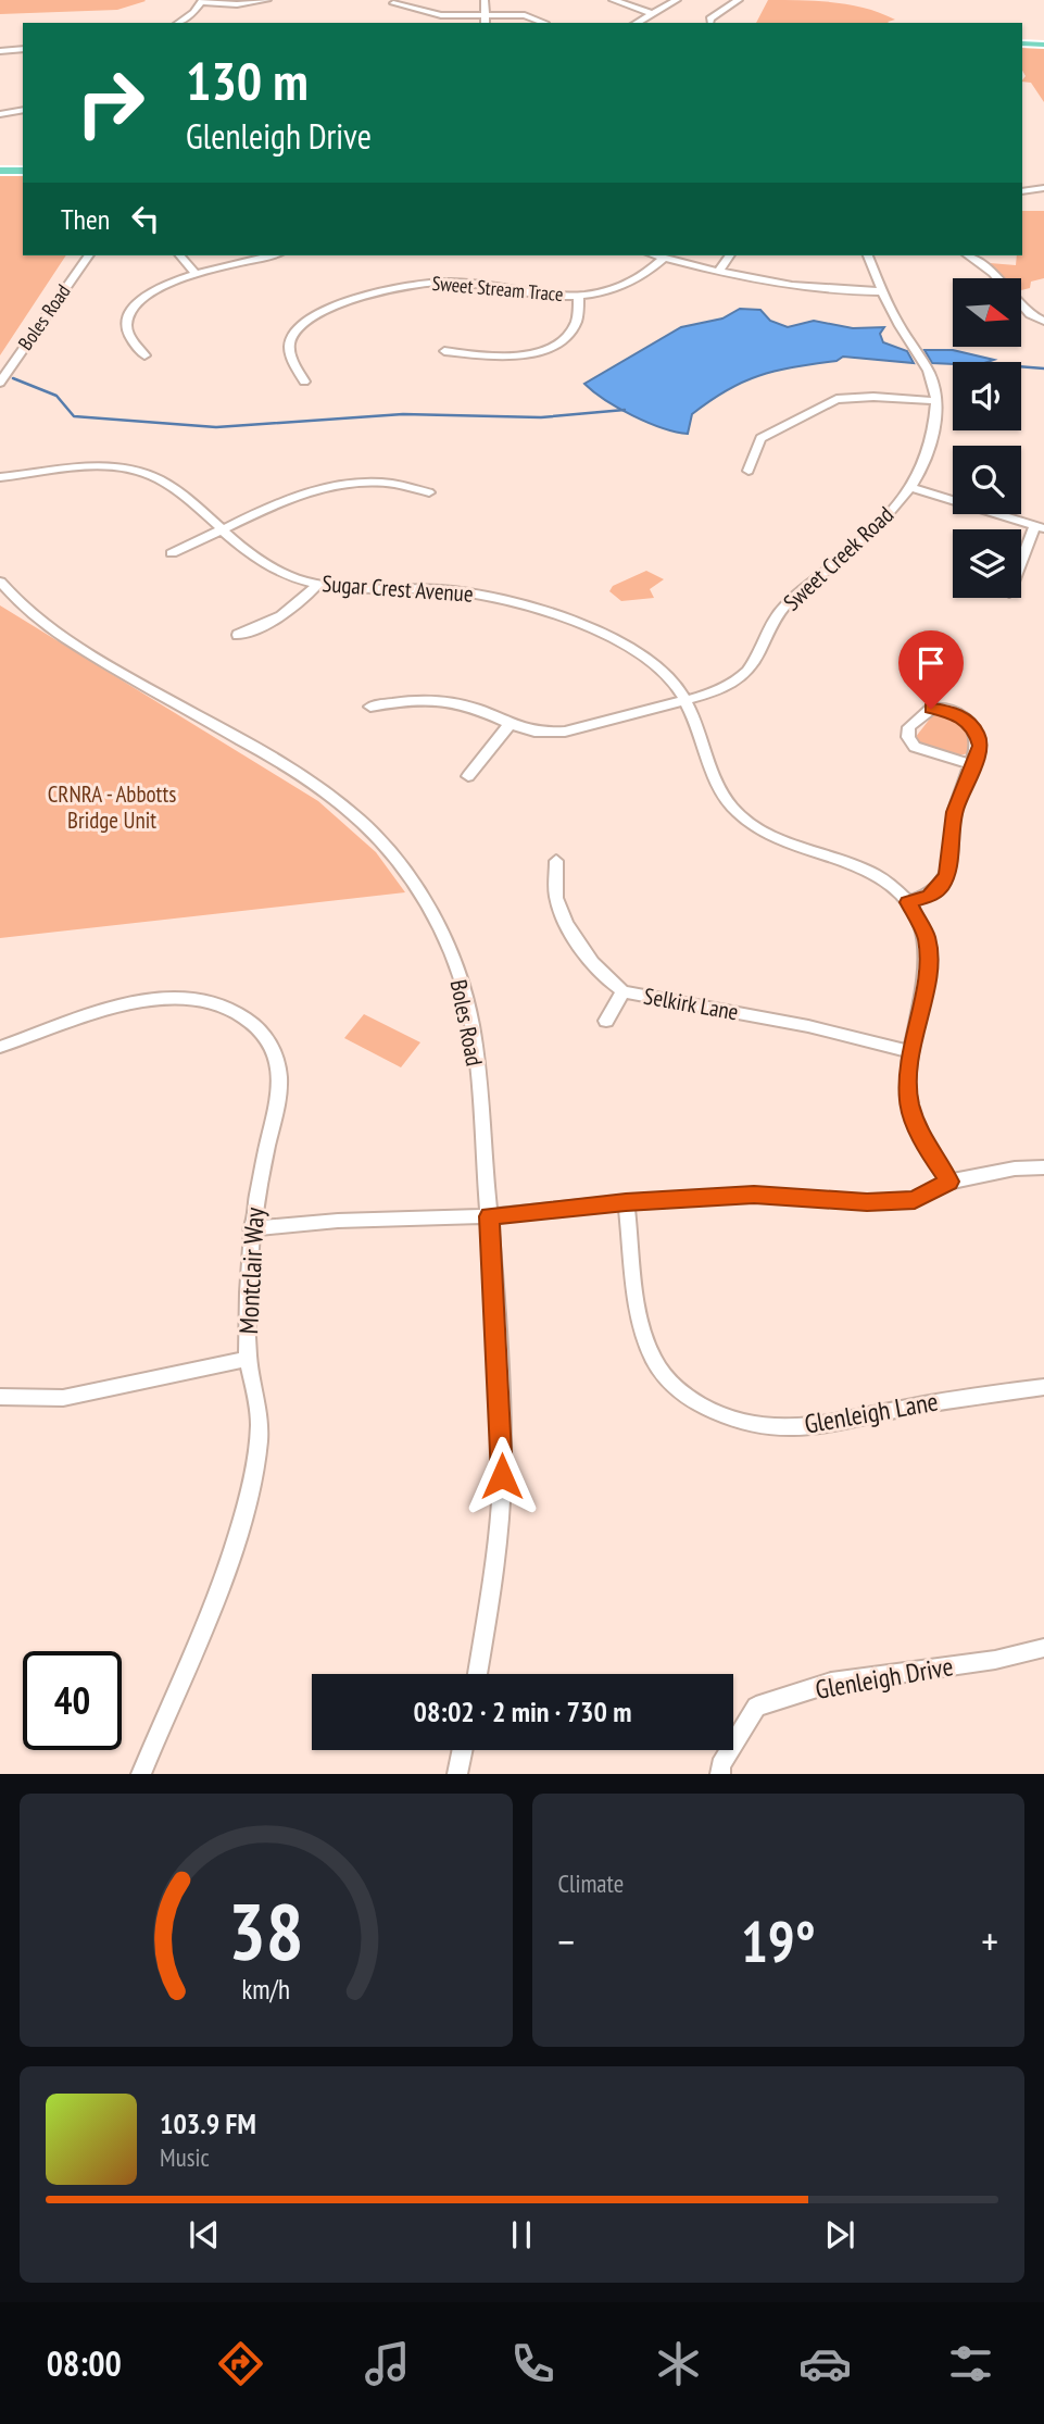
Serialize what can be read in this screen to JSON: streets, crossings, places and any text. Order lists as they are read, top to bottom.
{
  "streets": {
    "street": [
      "Sweet Stream Trace",
      "Boles Road",
      "Sweet Creek Road",
      "Sugar Crest Avenue",
      "Selkirk Lane",
      "Montclair Way",
      "Glenleigh Lane",
      "Glenleigh Drive"
    ]
  },
  "crossings": [
    ["Sweet Creek Road", "Sugar Crest Avenue"],
    ["Sugar Crest Avenue", "Selkirk Lane"]
  ],
  "parks": ["CRNRA - Abbotts Bridge Unit"],
  "north": "right",
  "page": {
    "turn": ["130 m", "Glenleigh Drive"],
    "then": "Then",
    "limit": "40",
    "trip": "08:02 · 2 min · 730 m",
    "tile": "Climate",
    "heat": ["−", "19°", "+"],
    "song": ["103.9 FM", "Music"],
    "tabs": "08:00",
    "gauge": ["38", "km/h"]
  }
}
